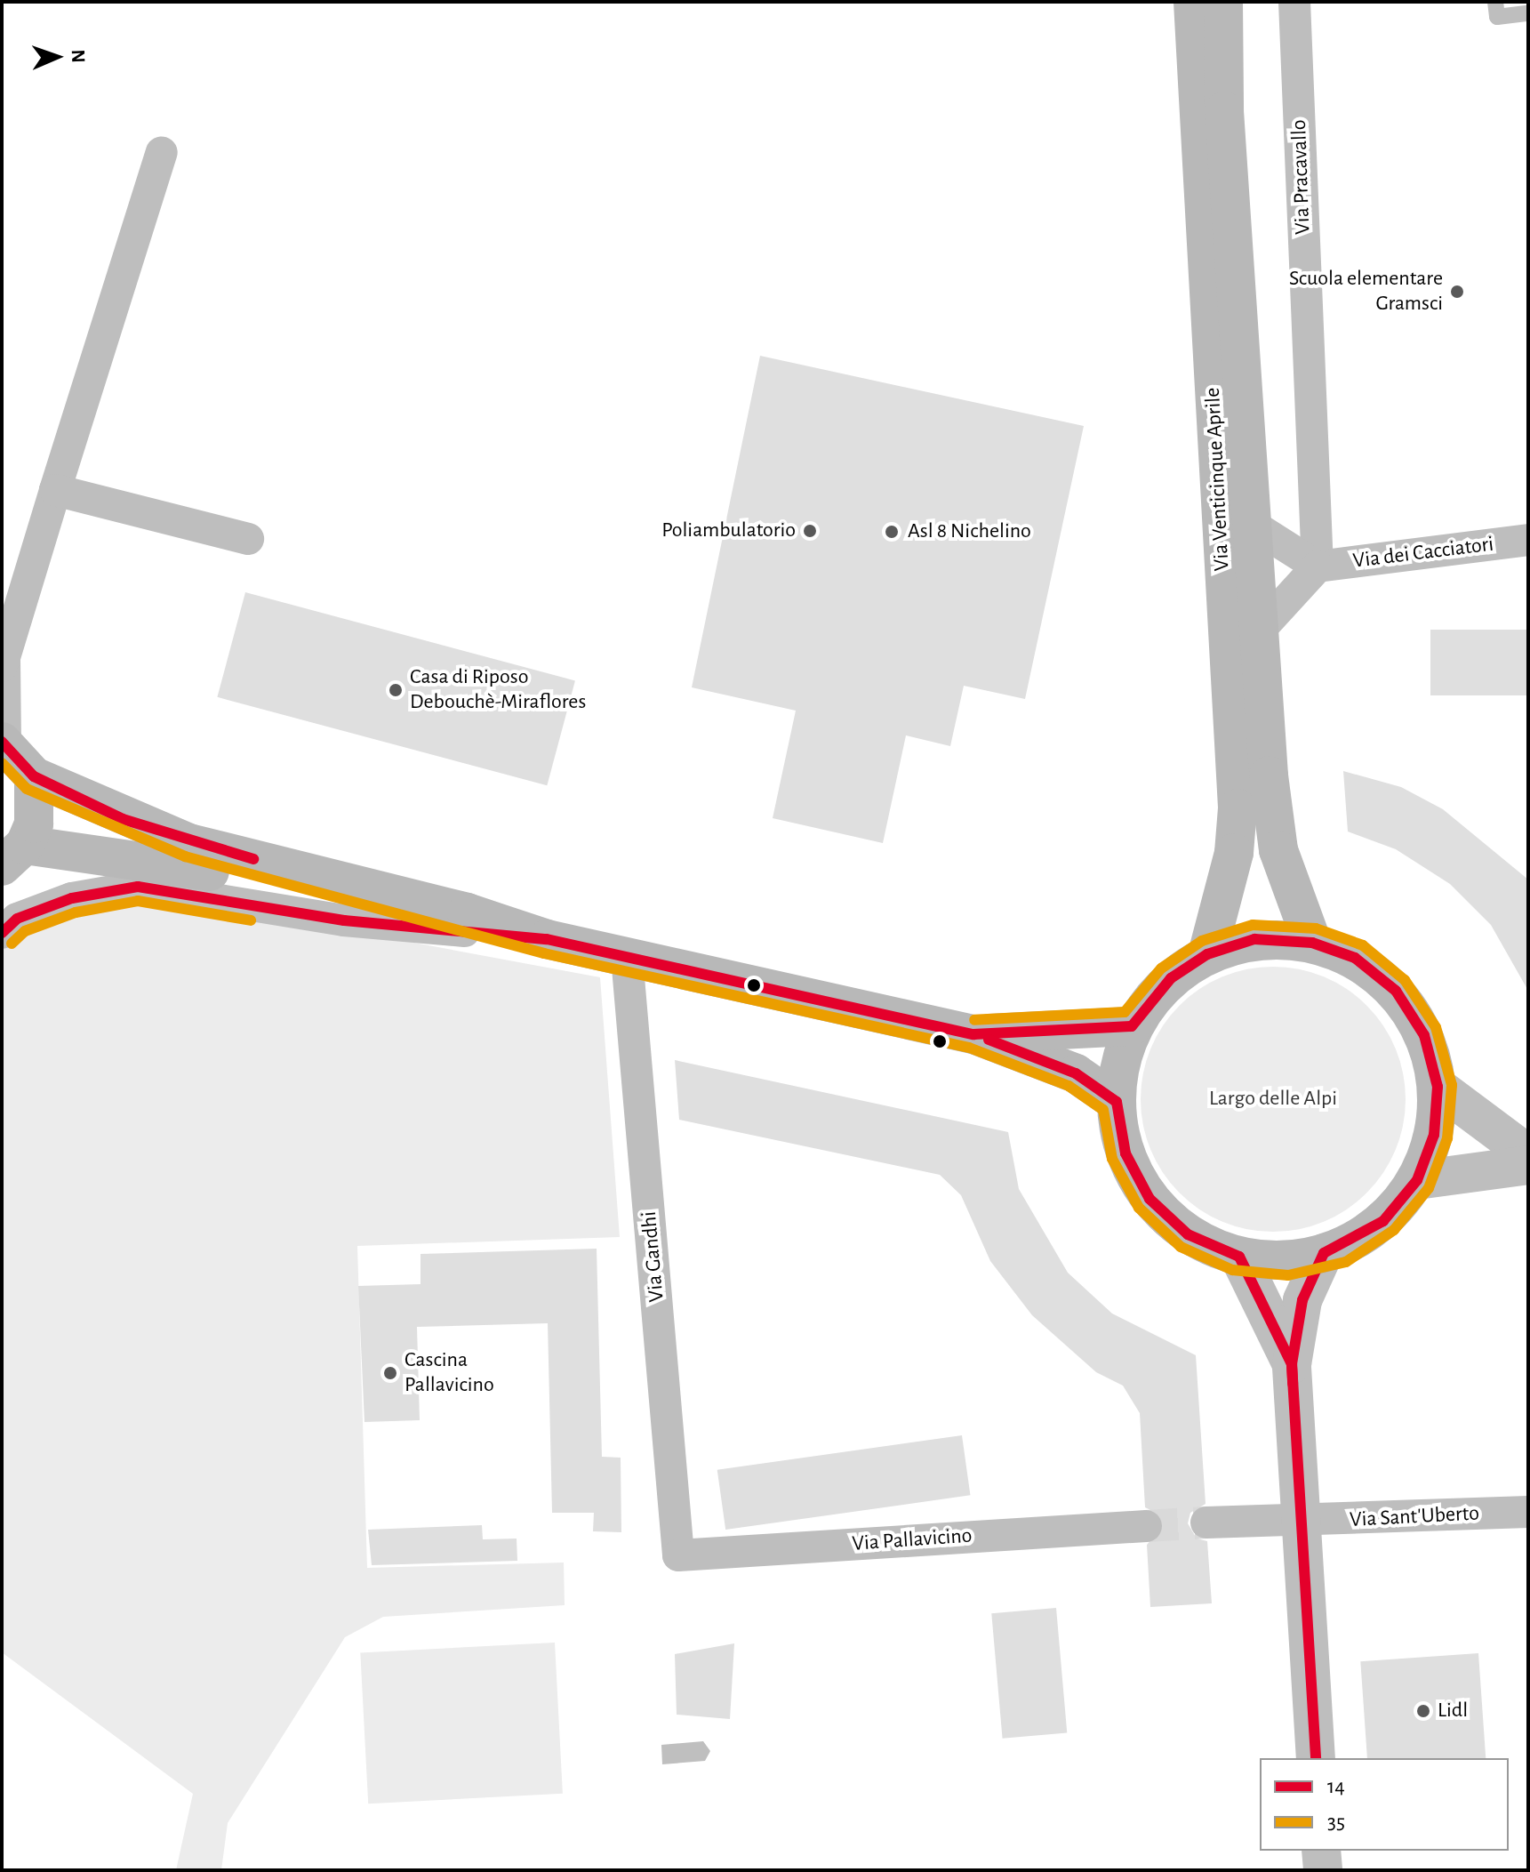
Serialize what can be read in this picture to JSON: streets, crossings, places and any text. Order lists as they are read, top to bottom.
{
  "streets": {
    "main road": ["Via Venticinque Aprile"],
    "street": [
      "Via Pracavallo",
      "Via dei Cacciatori",
      "Via Gandhi",
      "Via Sant'Uberto",
      "Via Pallavicino"
    ]
  },
  "crossings": [
    ["Via Pracavallo", "Via Venticinque Aprile"],
    ["Via Pracavallo", "Via dei Cacciatori"],
    ["Via Venticinque Aprile", "Via dei Cacciatori"],
    ["Via Gandhi", "Via Pallavicino"]
  ],
  "parks": ["Largo delle Alpi"],
  "places": [
    "Scuola elementare Gramsci",
    "Poliambulatorio",
    "Asl 8 Nichelino",
    "Casa di Riposo Debouchè-Miraflores",
    "Cascina Pallavicino",
    "Lidl"
  ],
  "lines": ["transit line 14", "transit line 35"],
  "legend": ["14", "35"],
  "north": "right"
}
